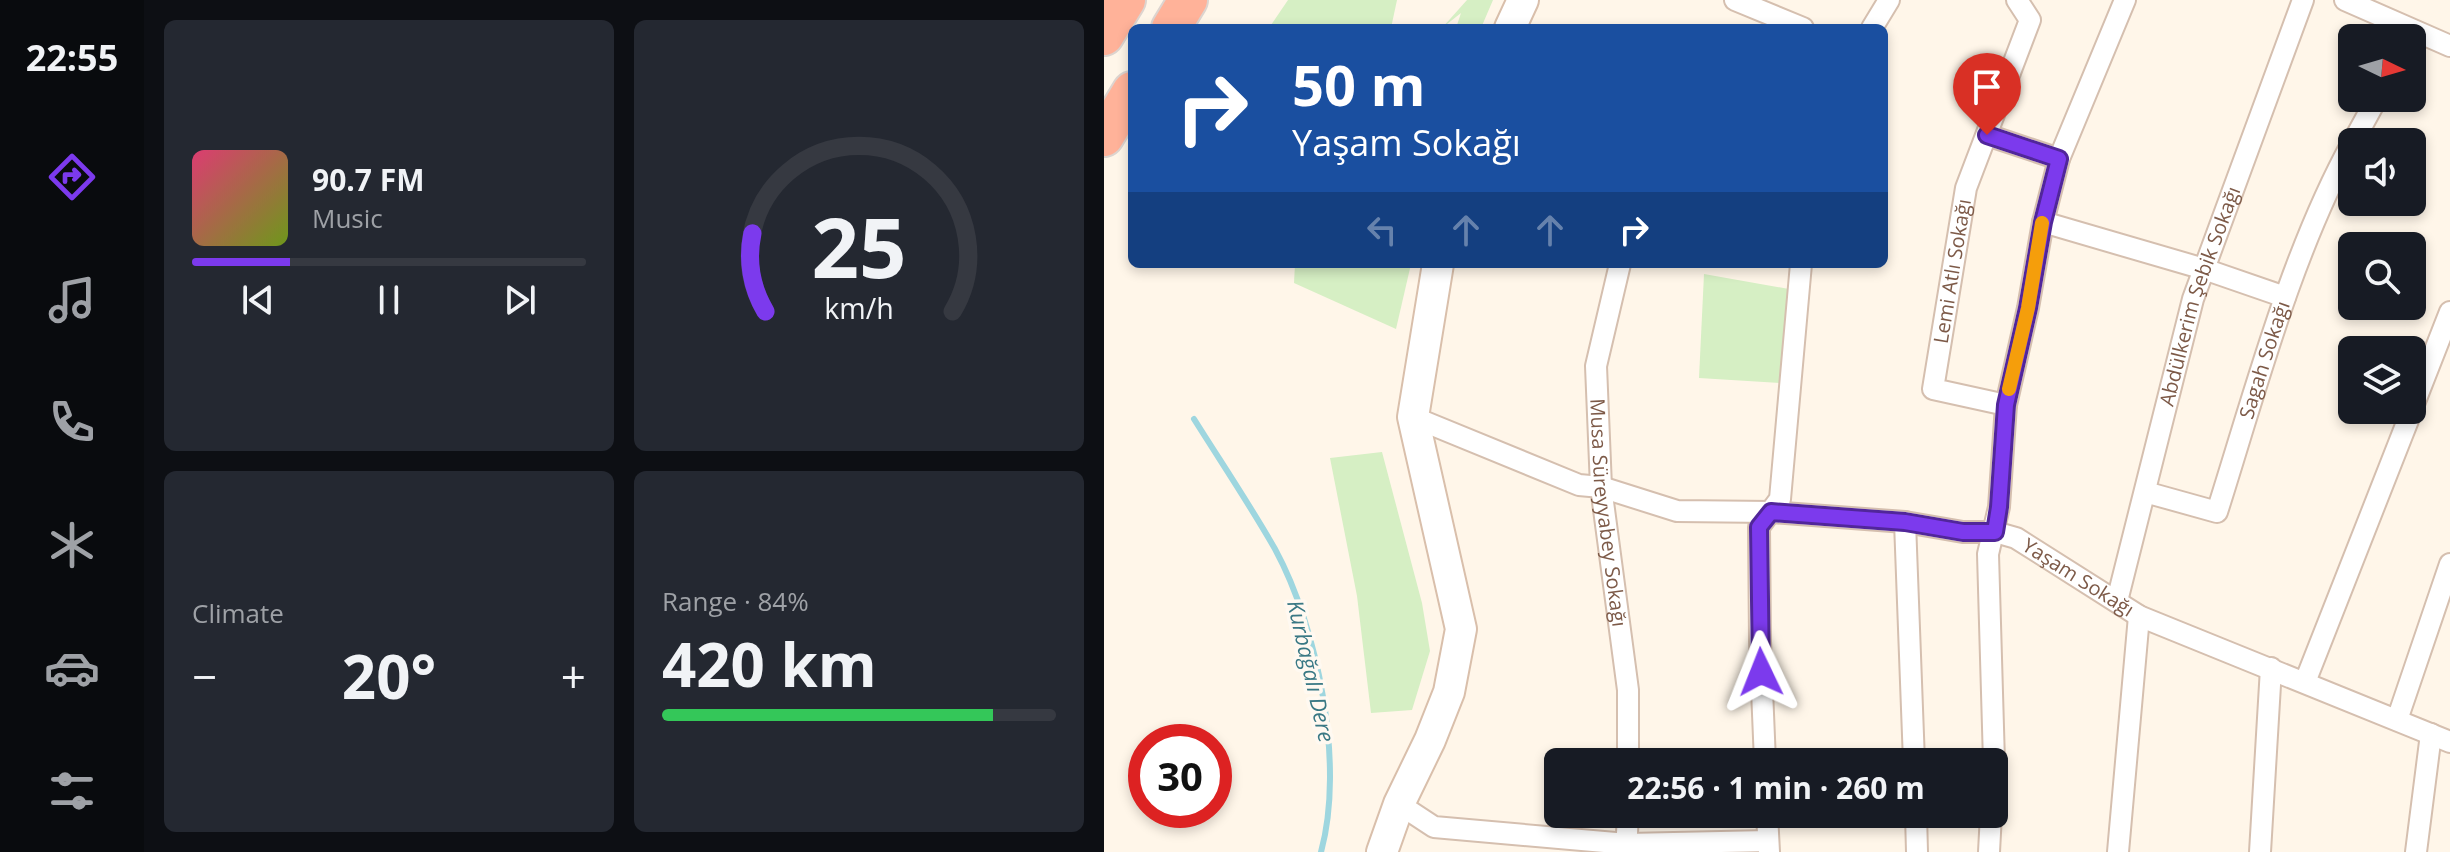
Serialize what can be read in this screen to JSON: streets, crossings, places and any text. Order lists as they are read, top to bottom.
{
  "streets": {
    "street": [
      "Lemi Atlı Sokağı",
      "Abdülkerim Şebik Sokağı",
      "Sagah Sokağı",
      "Musa Süreyyabey Sokağı",
      "Yaşam Sokağı"
    ]
  },
  "crossings": [
    ["Abdülkerim Şebik Sokağı", "Sagah Sokağı"],
    ["Abdülkerim Şebik Sokağı", "Yaşam Sokağı"],
    ["Musa Süreyyabey Sokağı", "Yaşam Sokağı"]
  ],
  "water": ["Kurbağalı Dere"],
  "north": "right",
  "page": {
    "tabs": "22:55",
    "turn": ["50 m", "Yaşam Sokağı"],
    "song": ["90.7 FM", "Music"],
    "tile": [
      "Climate",
      ["Range · 84%", "420 km"]
    ],
    "heat": ["−", "20°", "+"],
    "limit": "30",
    "trip": "22:56 · 1 min · 260 m",
    "gauge": ["25", "km/h"]
  }
}
